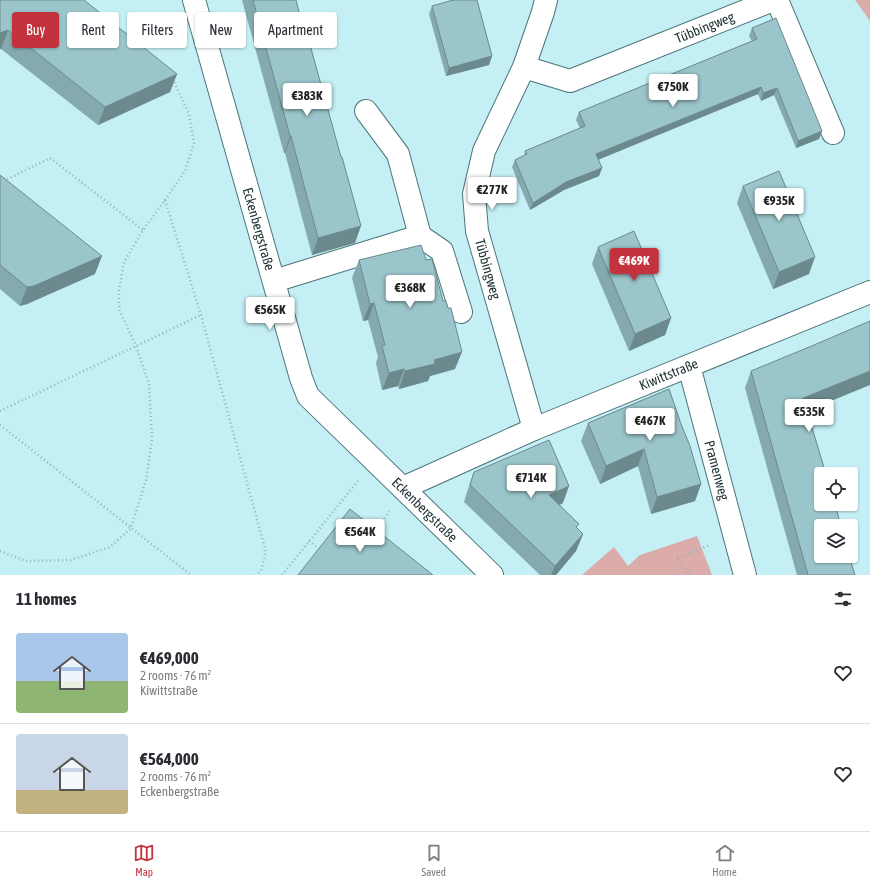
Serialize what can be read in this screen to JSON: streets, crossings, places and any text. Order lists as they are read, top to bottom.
{
  "streets": {
    "street": [
      "Tübbingweg",
      "Eckenbergstraße",
      "Kiwittstraße",
      "Pramenweg"
    ]
  },
  "crossings": [
    ["Tübbingweg", "Kiwittstraße"],
    ["Eckenbergstraße", "Kiwittstraße"],
    ["Kiwittstraße", "Pramenweg"]
  ],
  "page": {
    "chip": [
      "Buy",
      "Rent",
      "Filters",
      "New",
      "Apartment"
    ],
    "price": [
      "€750K",
      "€383K",
      "€277K",
      "€935K",
      "€469K",
      "€368K",
      "€565K",
      "€535K",
      "€467K",
      "€714K",
      "€564K"
    ],
    "heading": "11 homes",
    "list": [
      {
        "name": "€469,000",
        "note": "2 rooms · 76 m² · Kiwittstraße"
      },
      {
        "name": "€564,000",
        "note": "2 rooms · 76 m² · Eckenbergstraße"
      }
    ],
    "tabs": ["Map", "Saved", "Home"]
  }
}
